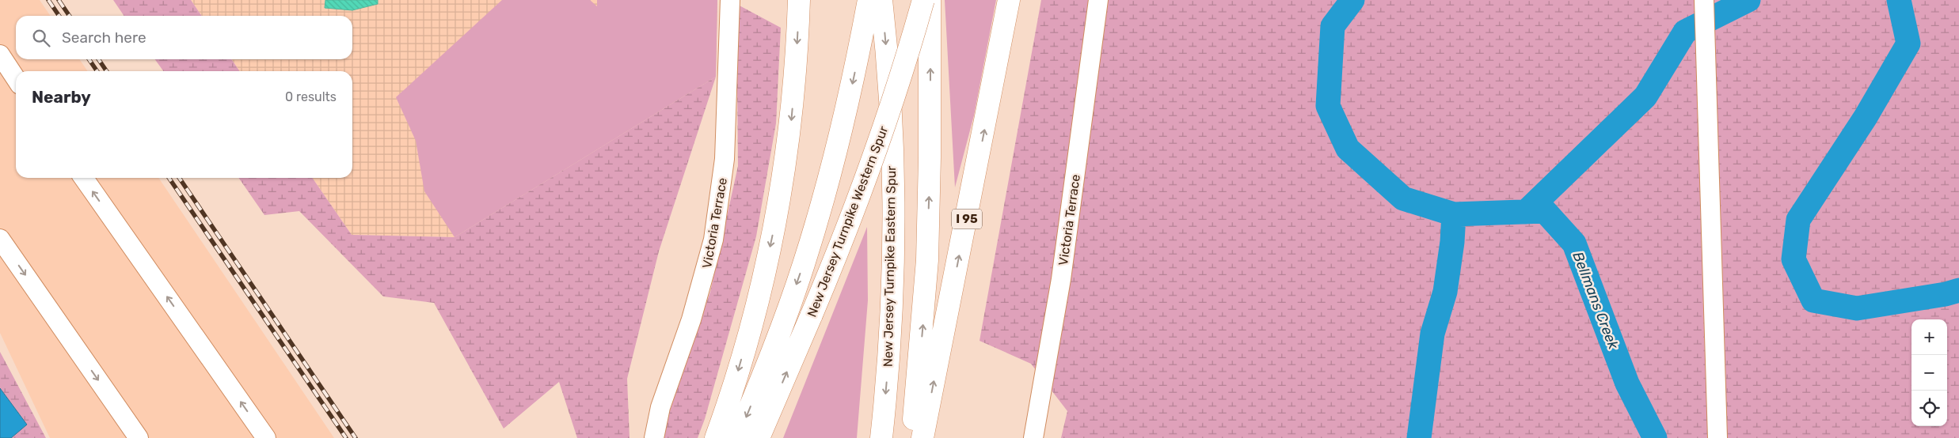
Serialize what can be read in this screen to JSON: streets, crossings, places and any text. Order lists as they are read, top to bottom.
{
  "streets": {
    "highway": ["I 95", "New Jersey Turnpike Western Spur", "New Jersey Turnpike Eastern Spur"],
    "street": ["Victoria Terrace"]
  },
  "water": ["Bellmans Creek"],
  "page": {
    "search": "Search here",
    "heading": ["Nearby", "0 results"],
    "map_buttons": ["+", "−"]
  }
}
